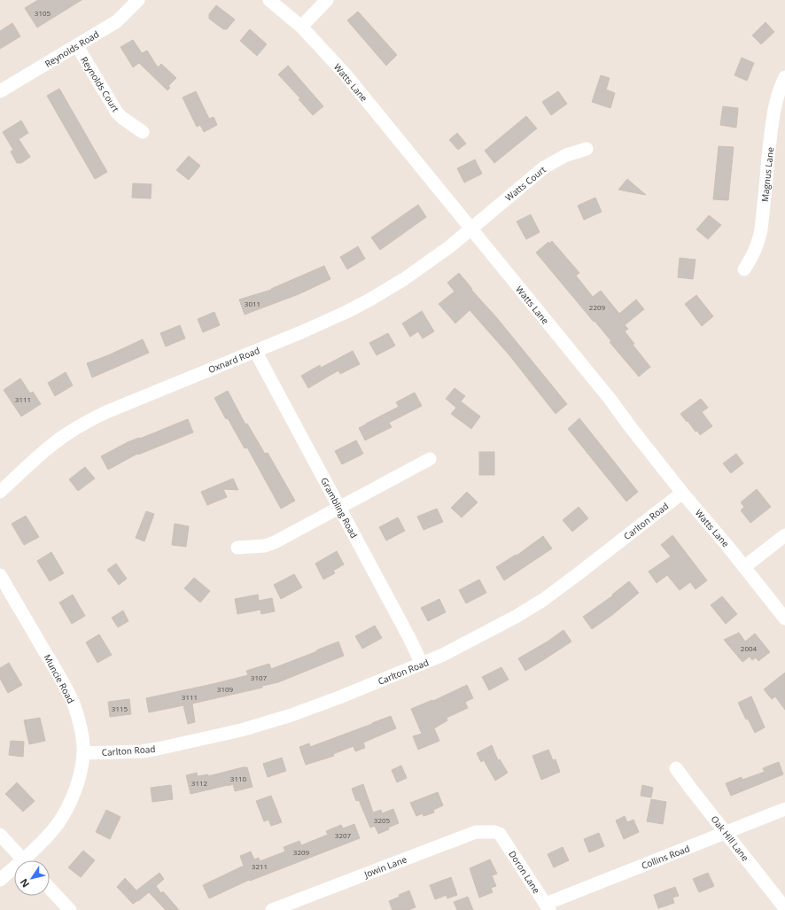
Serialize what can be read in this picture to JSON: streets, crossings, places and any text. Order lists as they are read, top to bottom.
{
  "streets": {
    "street": [
      "Reynolds Road",
      "Watts Lane",
      "Reynolds Court",
      "Magnus Lane",
      "Watts Court",
      "Oxnard Road",
      "Grambling Road",
      "Carlton Road",
      "Muncie Road",
      "Oak Hill Lane",
      "Collins Road",
      "Jowin Lane",
      "Doron Lane"
    ]
  },
  "crossings": [
    ["Reynolds Road", "Reynolds Court"],
    ["Watts Lane", "Watts Court"],
    ["Watts Lane", "Oxnard Road"],
    ["Watts Lane", "Carlton Road"],
    ["Watts Court", "Oxnard Road"],
    ["Oxnard Road", "Grambling Road"],
    ["Grambling Road", "Carlton Road"],
    ["Carlton Road", "Muncie Road"],
    ["Oak Hill Lane", "Collins Road"],
    ["Collins Road", "Doron Lane"],
    ["Jowin Lane", "Doron Lane"]
  ],
  "house_numbers": [
    "3105",
    "3011",
    "2209",
    "3111",
    "2004",
    "3107",
    "3109",
    "3111",
    "3115",
    "3110",
    "3112",
    "3205",
    "3207",
    "3209",
    "3211"
  ],
  "north": "bottom left"
}
